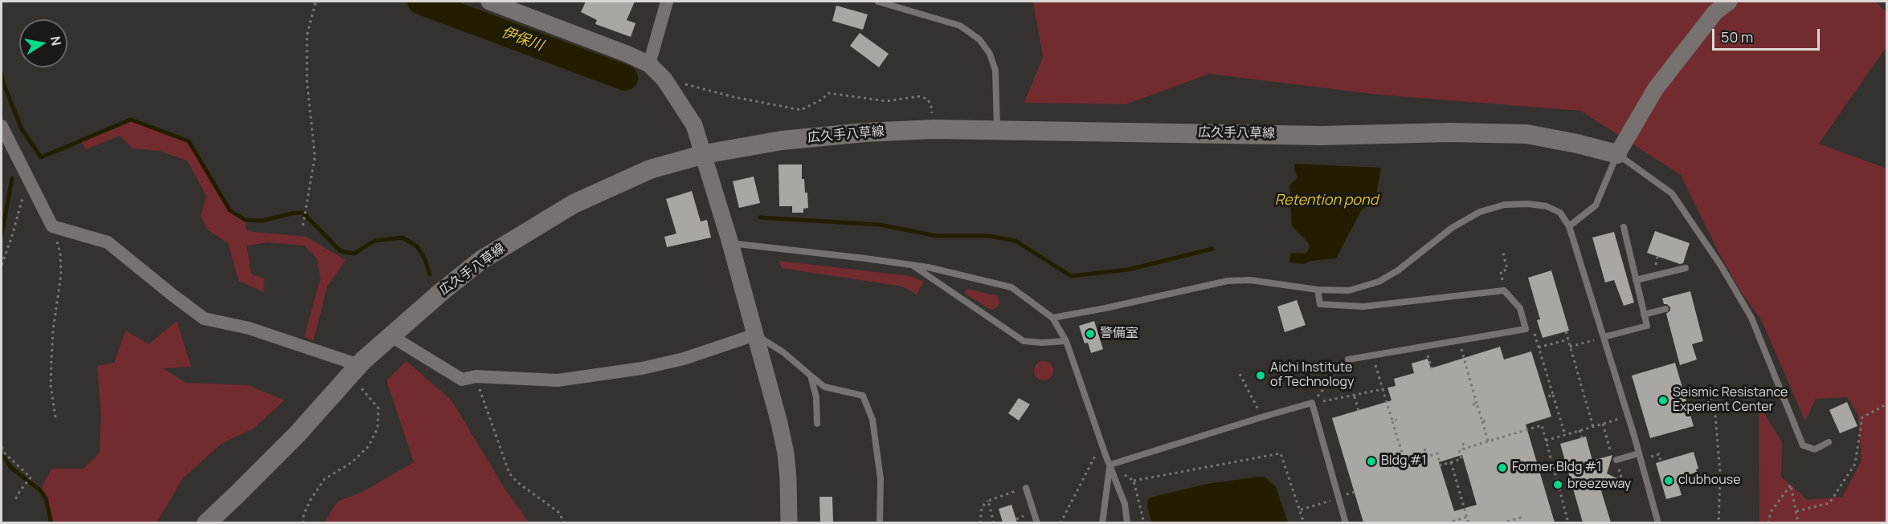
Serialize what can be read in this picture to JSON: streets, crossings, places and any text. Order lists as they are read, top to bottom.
{
  "streets": {
    "main road": ["広久手八草線"]
  },
  "water": ["伊保川", "Retention pond"],
  "places": [
    "警備室",
    "Aichi Institute of Technology",
    "Seismic Resistance Experient Center",
    "Bldg #1",
    "Former Bldg #1",
    "clubhouse",
    "breezeway"
  ],
  "scale_bar": "50 m",
  "north": "right"
}
